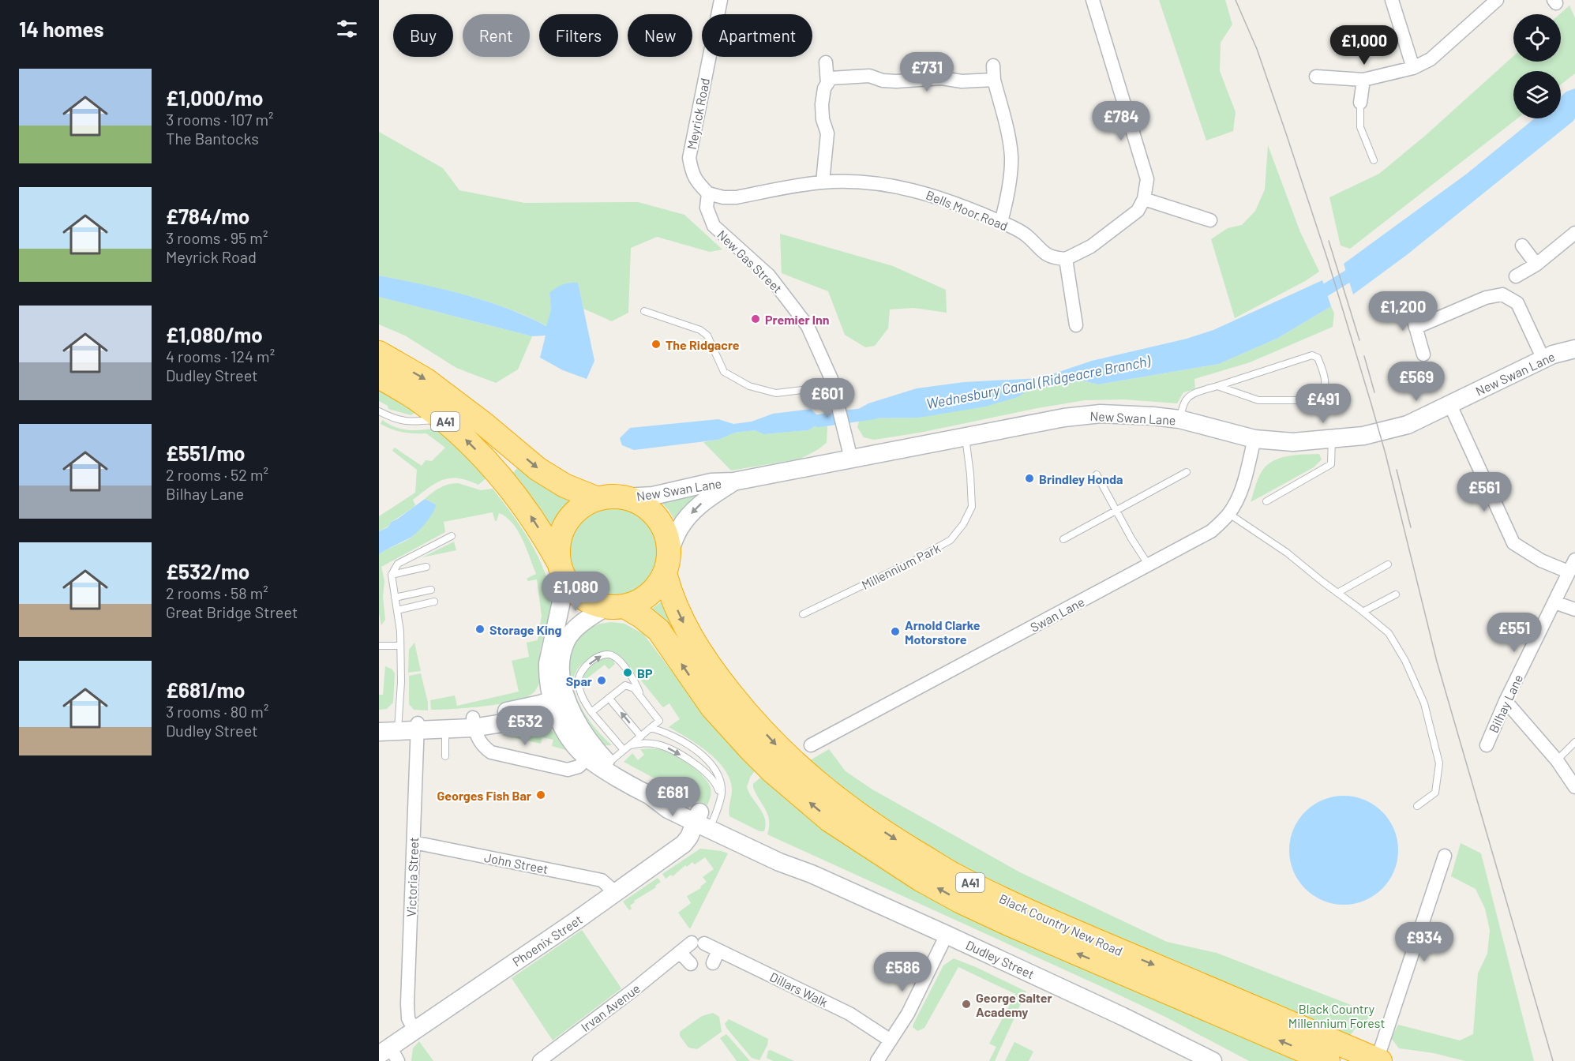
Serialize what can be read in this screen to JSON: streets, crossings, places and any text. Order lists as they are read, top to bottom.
{
  "streets": {
    "highway": ["A41", "Black Country New Road"],
    "main road": ["New Swan Lane", "Phoenix Street", "Dudley Street"],
    "street": [
      "Meyrick Road",
      "Bells Moor Road",
      "New Gas Street",
      "Swan Lane",
      "Bilhay Lane",
      "John Street",
      "Victoria Street",
      "Dillars Walk",
      "Irvan Avenue"
    ],
    "lane": ["Millennium Park"]
  },
  "crossings": [
    ["Meyrick Road", "Bells Moor Road"],
    ["Meyrick Road", "New Gas Street"],
    ["Bells Moor Road", "New Gas Street"],
    ["New Gas Street", "New Swan Lane"],
    ["New Swan Lane", "A41"],
    ["New Swan Lane", "Millennium Park"],
    ["New Swan Lane", "Swan Lane"],
    ["New Swan Lane", "Black Country New Road"],
    ["New Swan Lane", "Dudley Street"],
    ["A41", "Black Country New Road"],
    ["A41", "Dudley Street"],
    ["John Street", "Victoria Street"],
    ["John Street", "Phoenix Street"],
    ["Victoria Street", "Phoenix Street"],
    ["Black Country New Road", "Dudley Street"],
    ["Phoenix Street", "Dudley Street"],
    ["Dillars Walk", "Irvan Avenue"]
  ],
  "water": ["Wednesbury Canal (Ridgeacre Branch)"],
  "parks": ["Black Country Millennium Forest"],
  "places": [
    "Premier Inn",
    "The Ridgacre",
    "Brindley Honda",
    "Storage King",
    "Arnold Clarke Motorstore",
    "BP",
    "Spar",
    "Georges Fish Bar",
    "George Salter Academy"
  ],
  "page": {
    "heading": "14 homes",
    "chip": [
      "Buy",
      "Rent",
      "Filters",
      "New",
      "Apartment"
    ],
    "price": [
      "£1,000",
      "£731",
      "£784",
      "£1,200",
      "£569",
      "£601",
      "£491",
      "£561",
      "£1,080",
      "£551",
      "£532",
      "£681",
      "£934",
      "£586"
    ],
    "list": [
      {
        "name": "£1,000/mo",
        "note": "3 rooms · 107 m² · The Bantocks"
      },
      {
        "name": "£784/mo",
        "note": "3 rooms · 95 m² · Meyrick Road"
      },
      {
        "name": "£1,080/mo",
        "note": "4 rooms · 124 m² · Dudley Street"
      },
      {
        "name": "£551/mo",
        "note": "2 rooms · 52 m² · Bilhay Lane"
      },
      {
        "name": "£532/mo",
        "note": "2 rooms · 58 m² · Great Bridge Street"
      },
      {
        "name": "£681/mo",
        "note": "3 rooms · 80 m² · Dudley Street"
      }
    ]
  }
}
